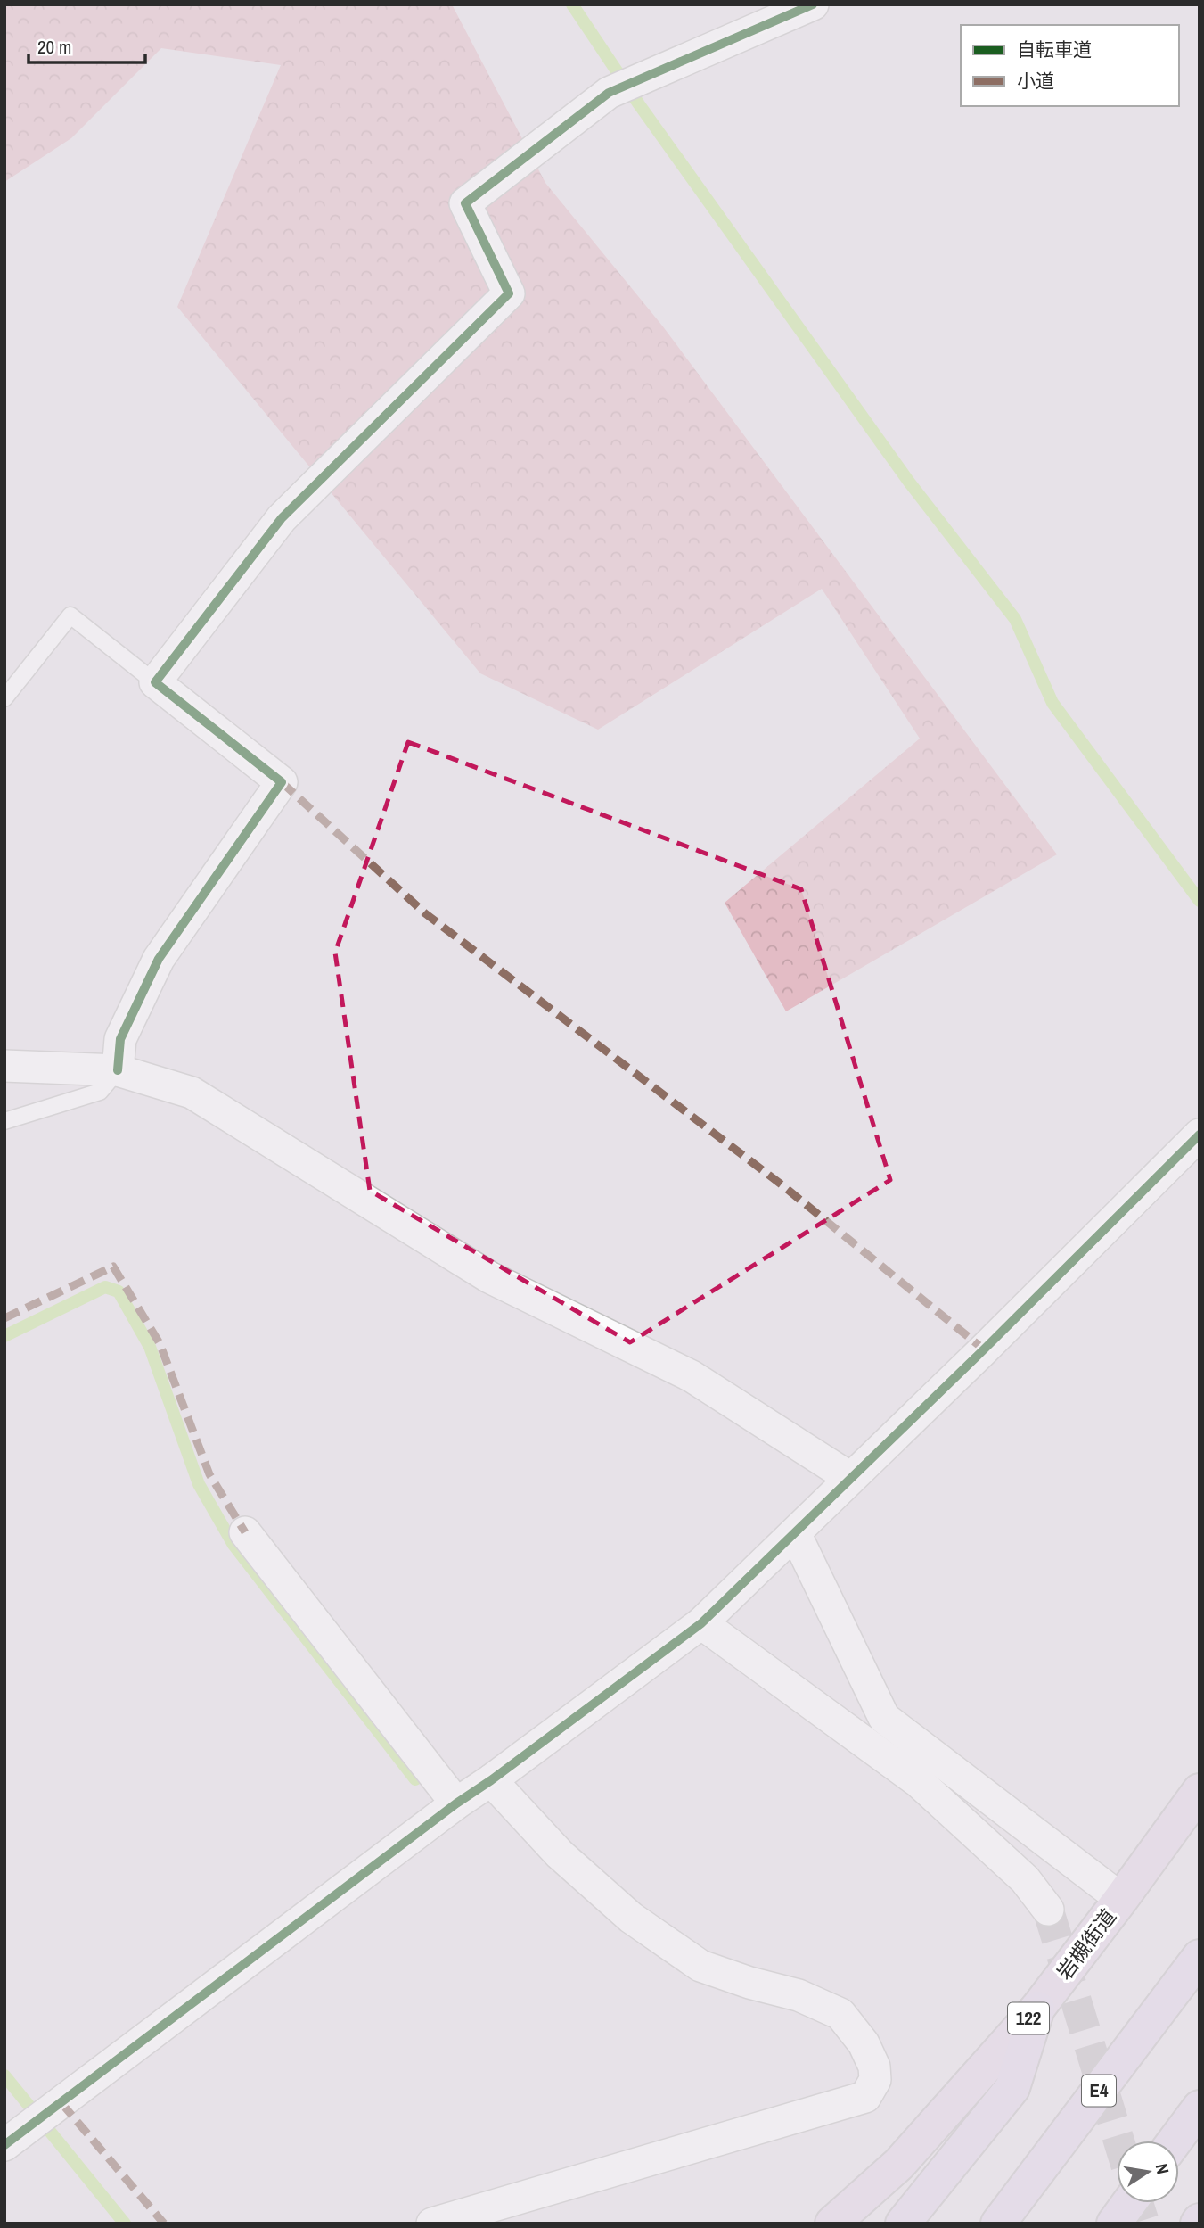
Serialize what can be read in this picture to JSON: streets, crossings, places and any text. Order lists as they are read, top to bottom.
{
  "streets": {
    "highway": ["岩槻街道", "122", "E4"]
  },
  "legend": ["自転車道", "小道"],
  "scale_bar": "20 m",
  "north": "right"
}
